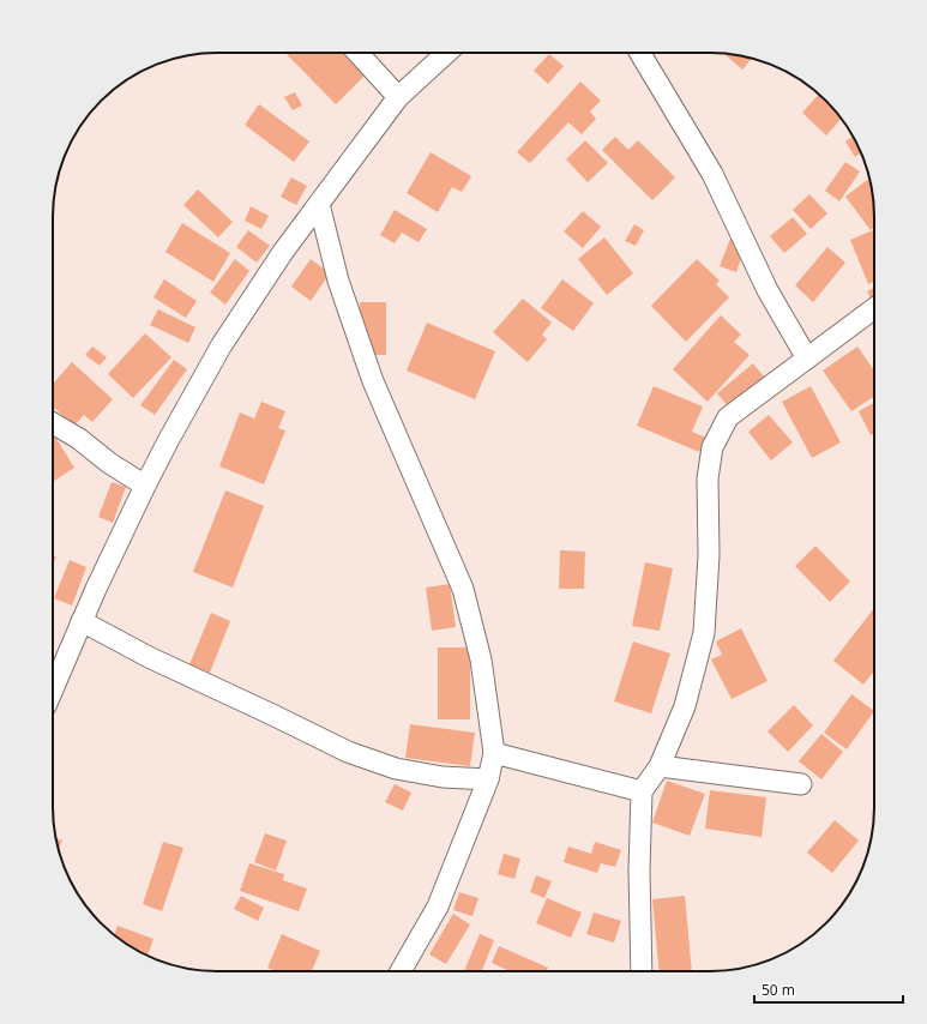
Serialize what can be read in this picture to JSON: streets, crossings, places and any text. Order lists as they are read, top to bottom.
{
  "scale_bar": "50 m"
}
